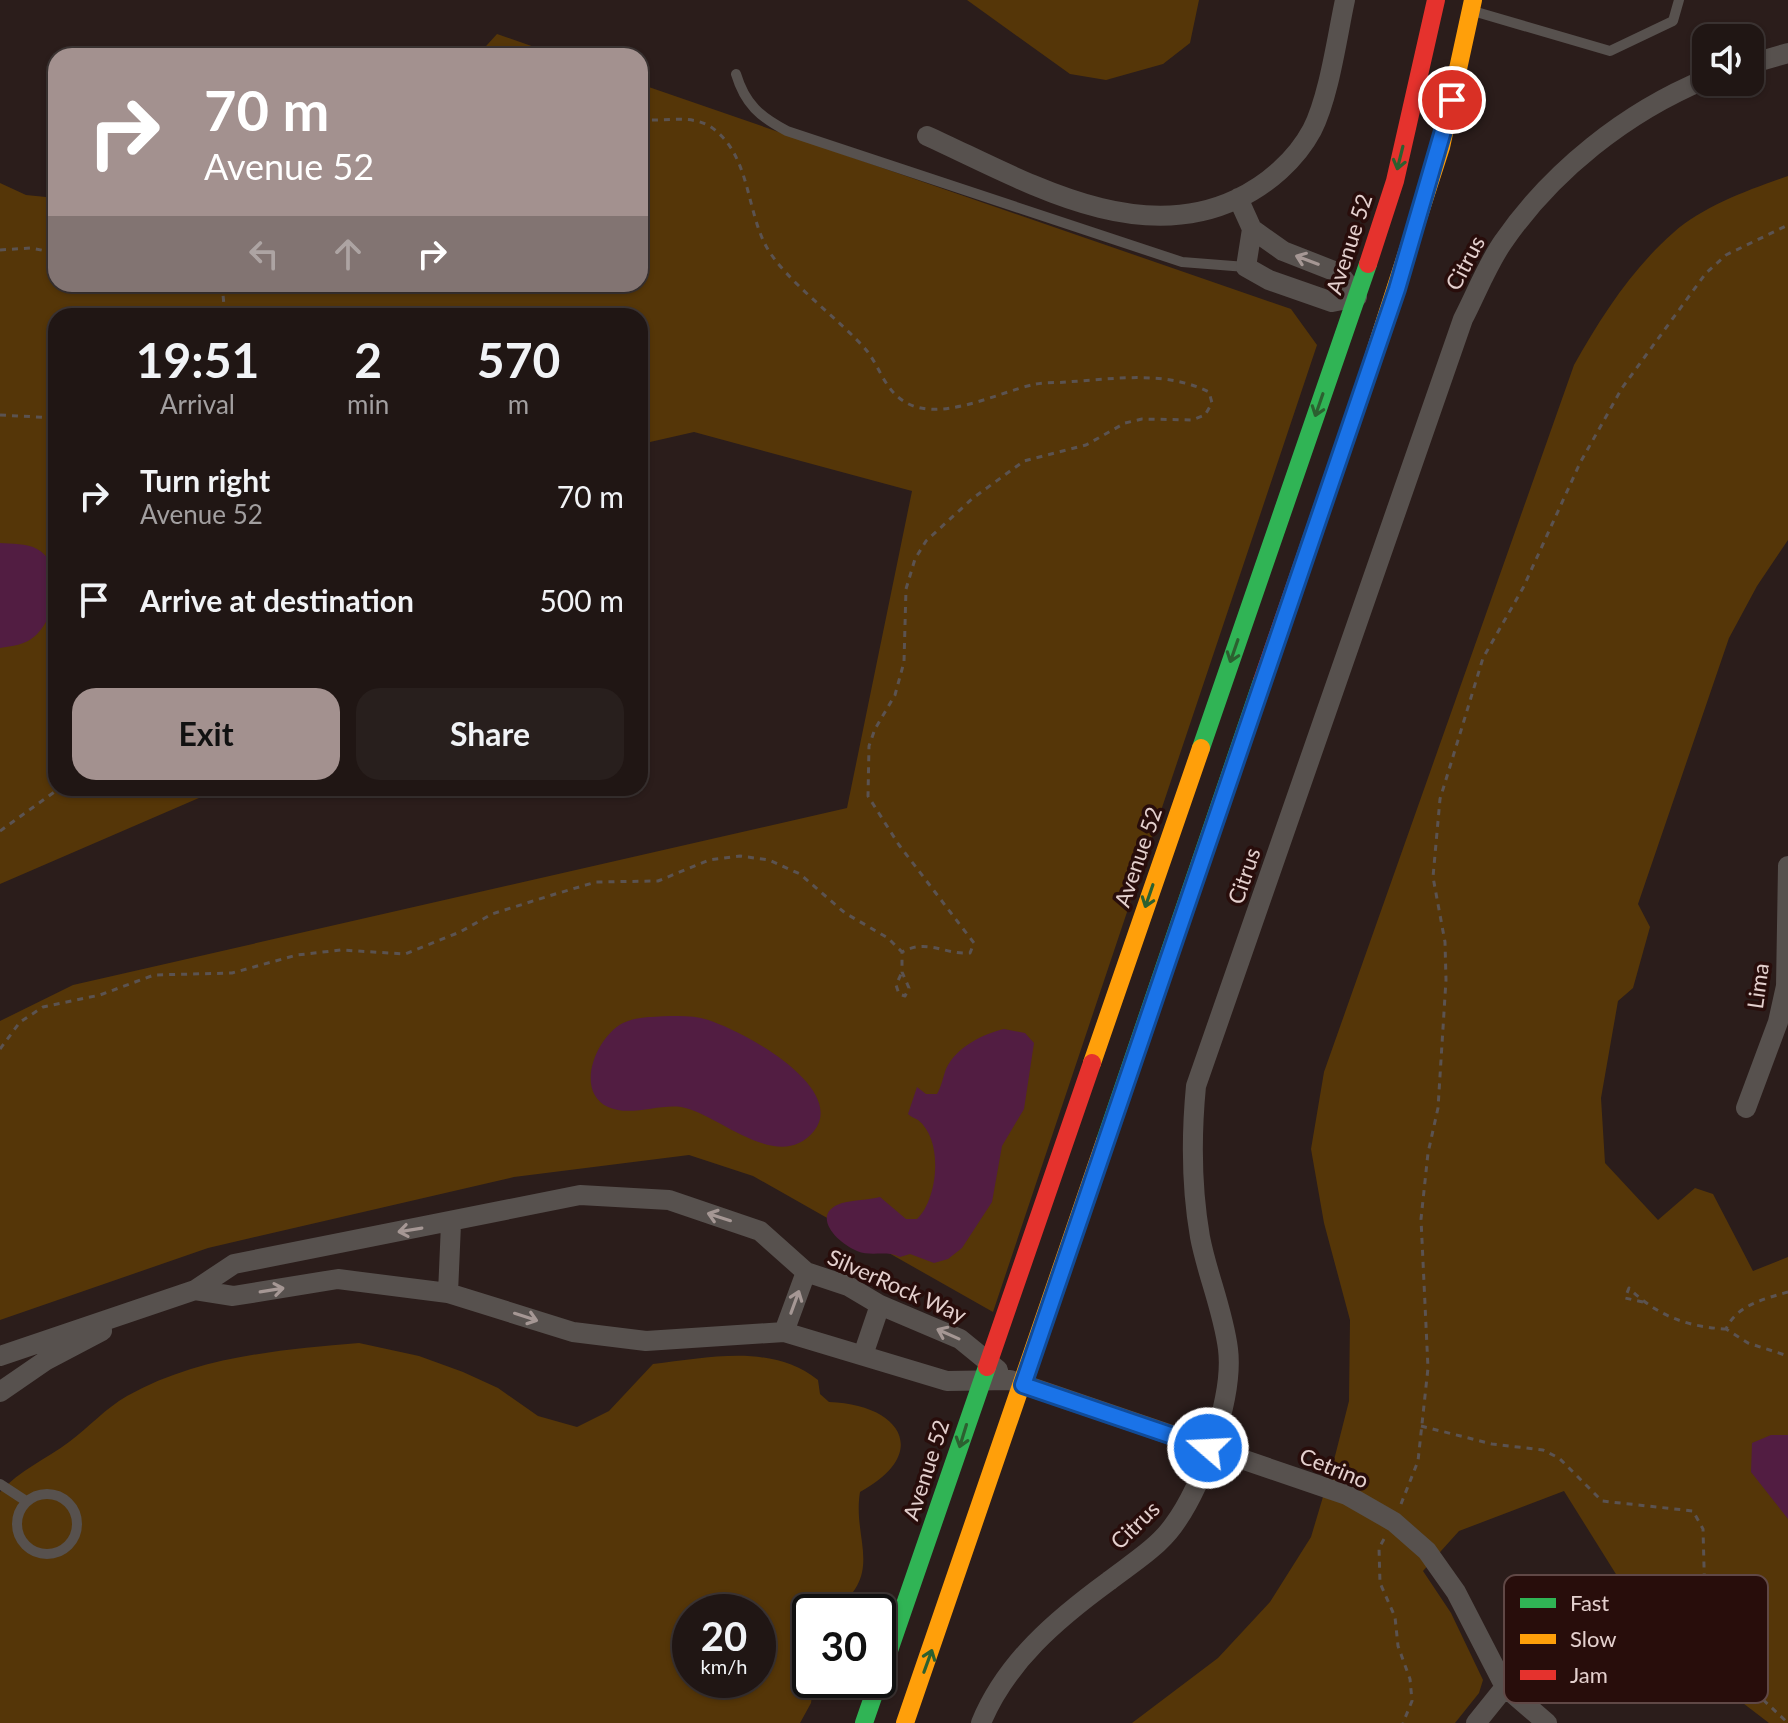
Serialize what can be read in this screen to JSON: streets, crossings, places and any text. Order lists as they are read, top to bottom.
{
  "streets": {
    "main road": ["Avenue 52"],
    "street": [
      "Citrus",
      "Lima",
      "SilverRock Way",
      "Cetrino"
    ]
  },
  "crossings": [
    ["Avenue 52", "SilverRock Way"],
    ["Citrus", "Cetrino"],
    ["SilverRock Way", "Cetrino"]
  ],
  "legend": ["Fast", "Slow", "Jam"],
  "page": {
    "turn": ["70 m", "Avenue 52"],
    "eta": [
      "19:51",
      "Arrival",
      "2",
      "min",
      "570",
      "m"
    ],
    "list": [
      {
        "name": "Turn right",
        "note": "Avenue 52",
        "value": "70 m"
      },
      {
        "name": "Arrive at destination",
        "value": "500 m"
      }
    ],
    "buttons": ["Exit", "Share"],
    "speed": "20 km/h",
    "limit": "30"
  }
}
